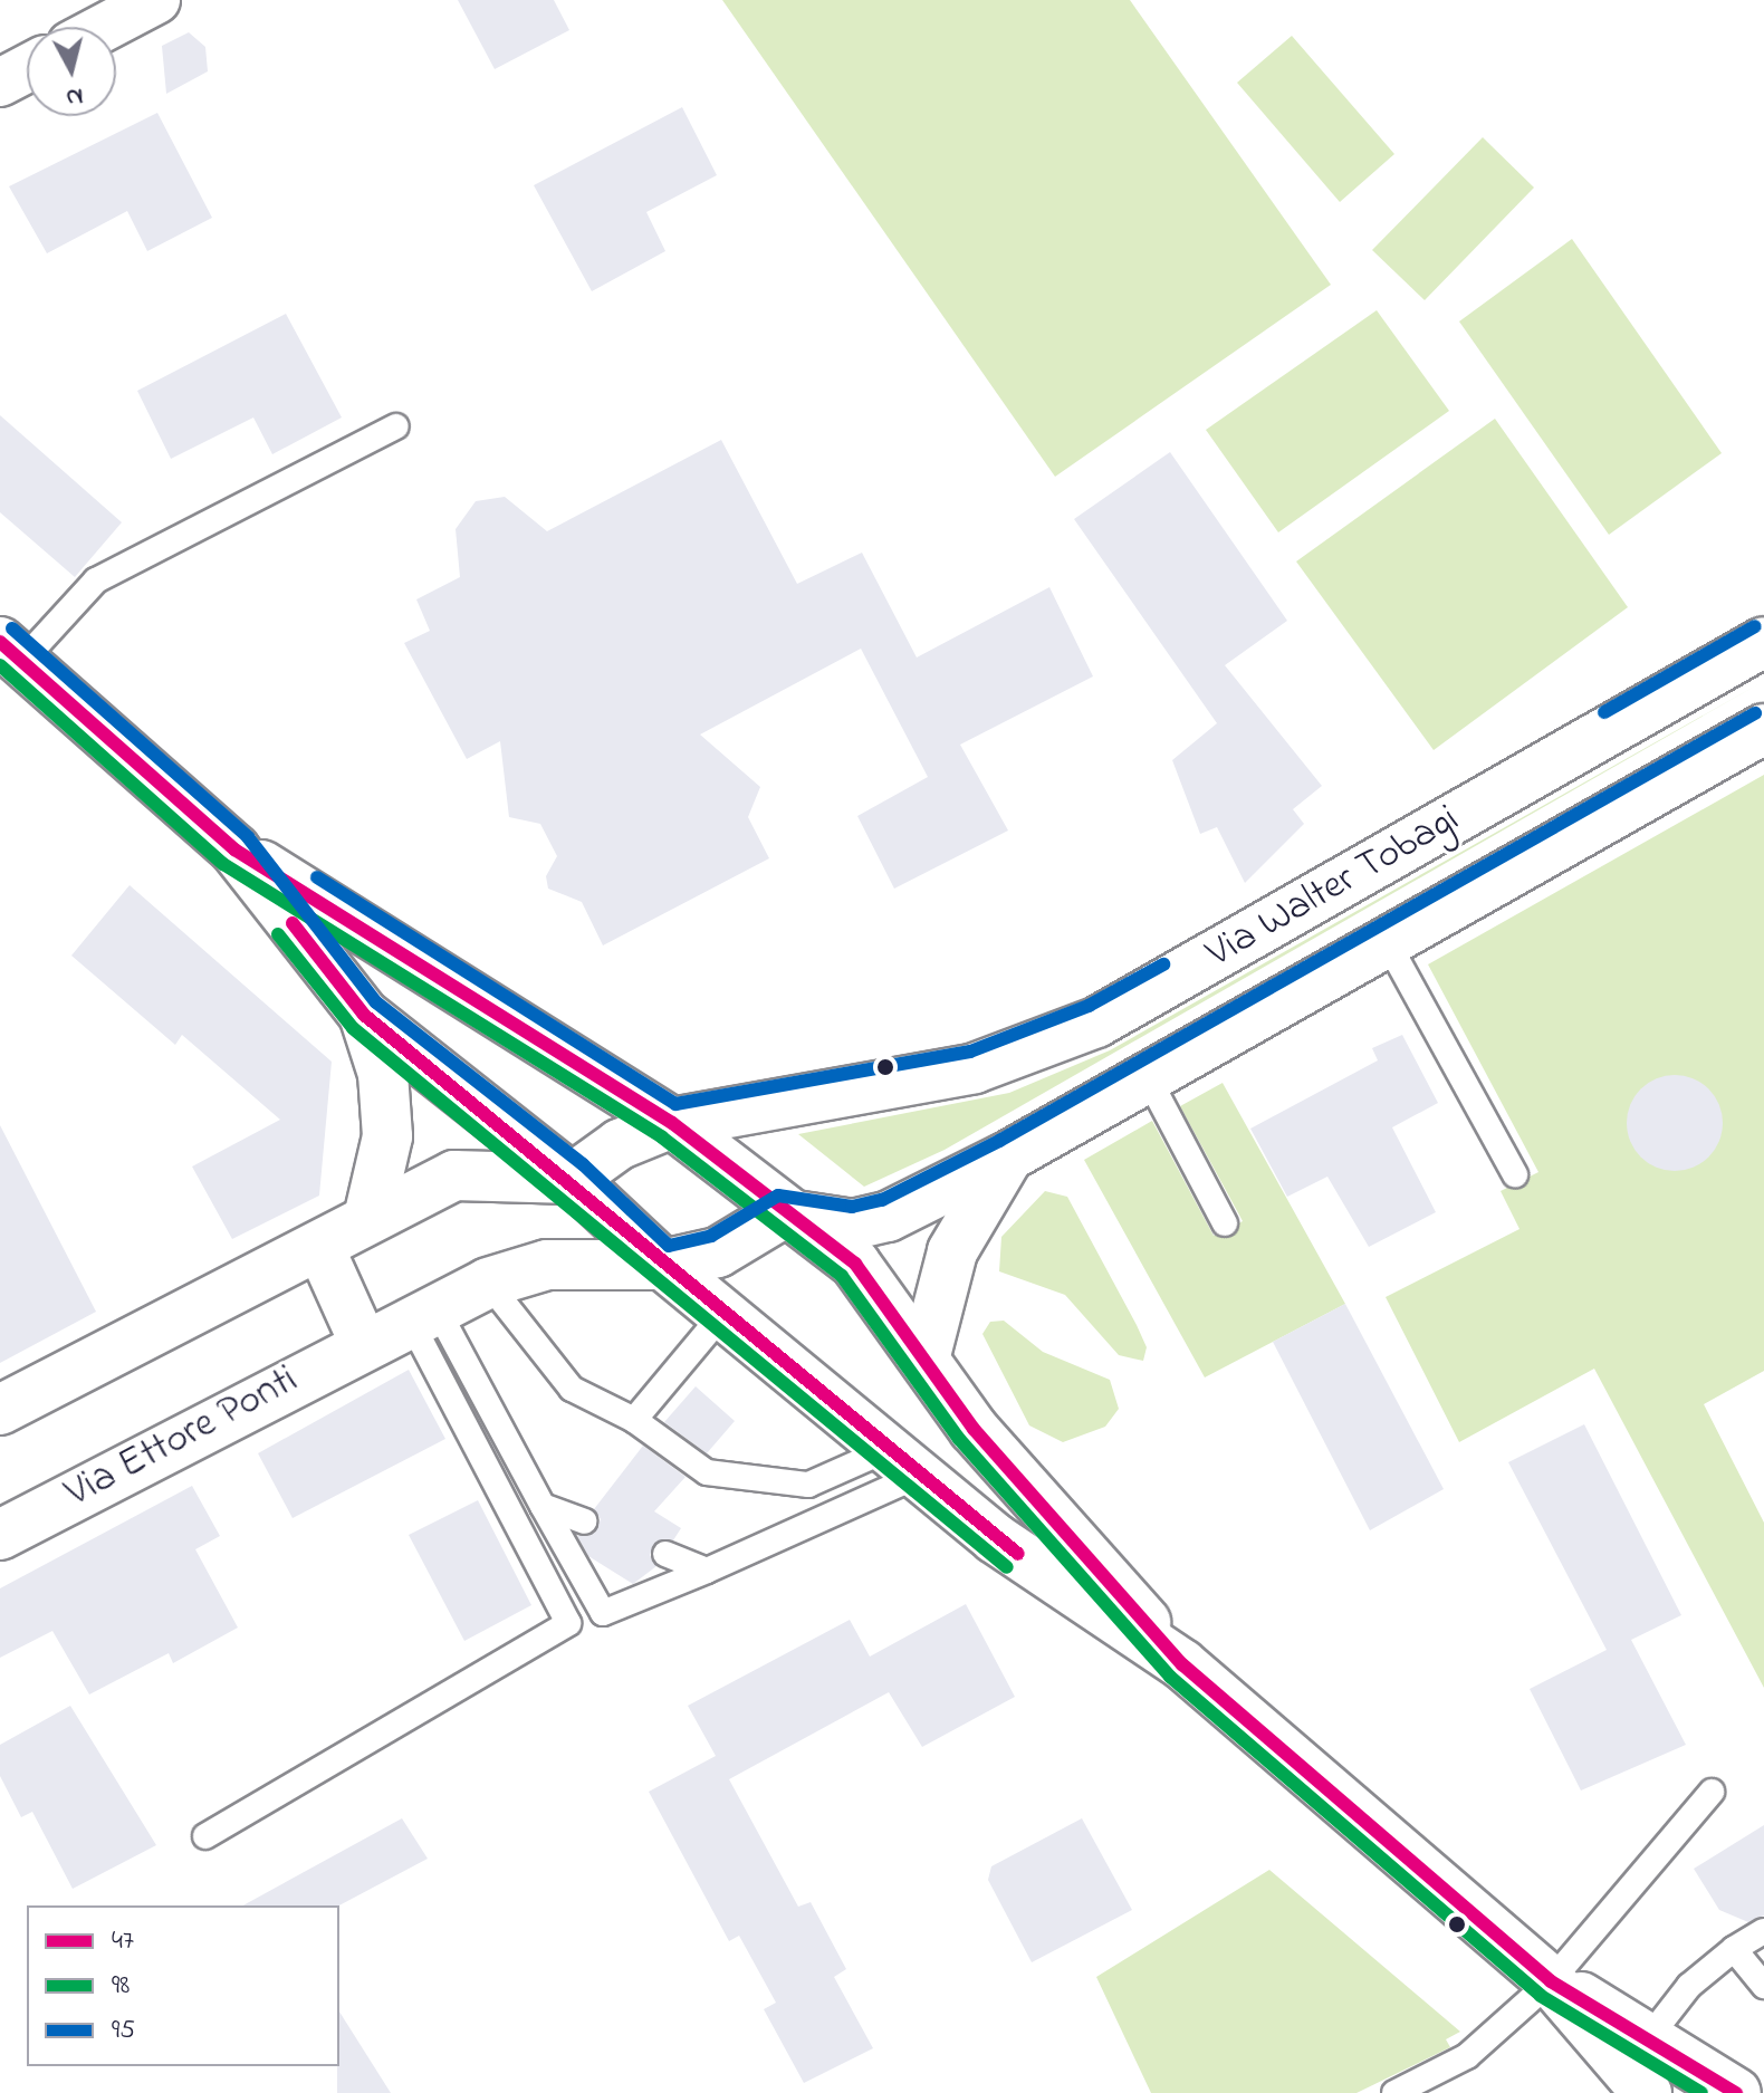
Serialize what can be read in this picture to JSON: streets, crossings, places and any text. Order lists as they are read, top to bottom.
{
  "streets": {
    "main road": ["Via Walter Tobagi", "Via Ettore Ponti"]
  },
  "crossings": [
    ["Via Walter Tobagi", "Via Ettore Ponti"]
  ],
  "lines": ["transit line 95", "transit line 47", "transit line 98"],
  "legend": ["47", "98", "95"],
  "north": "bottom"
}
